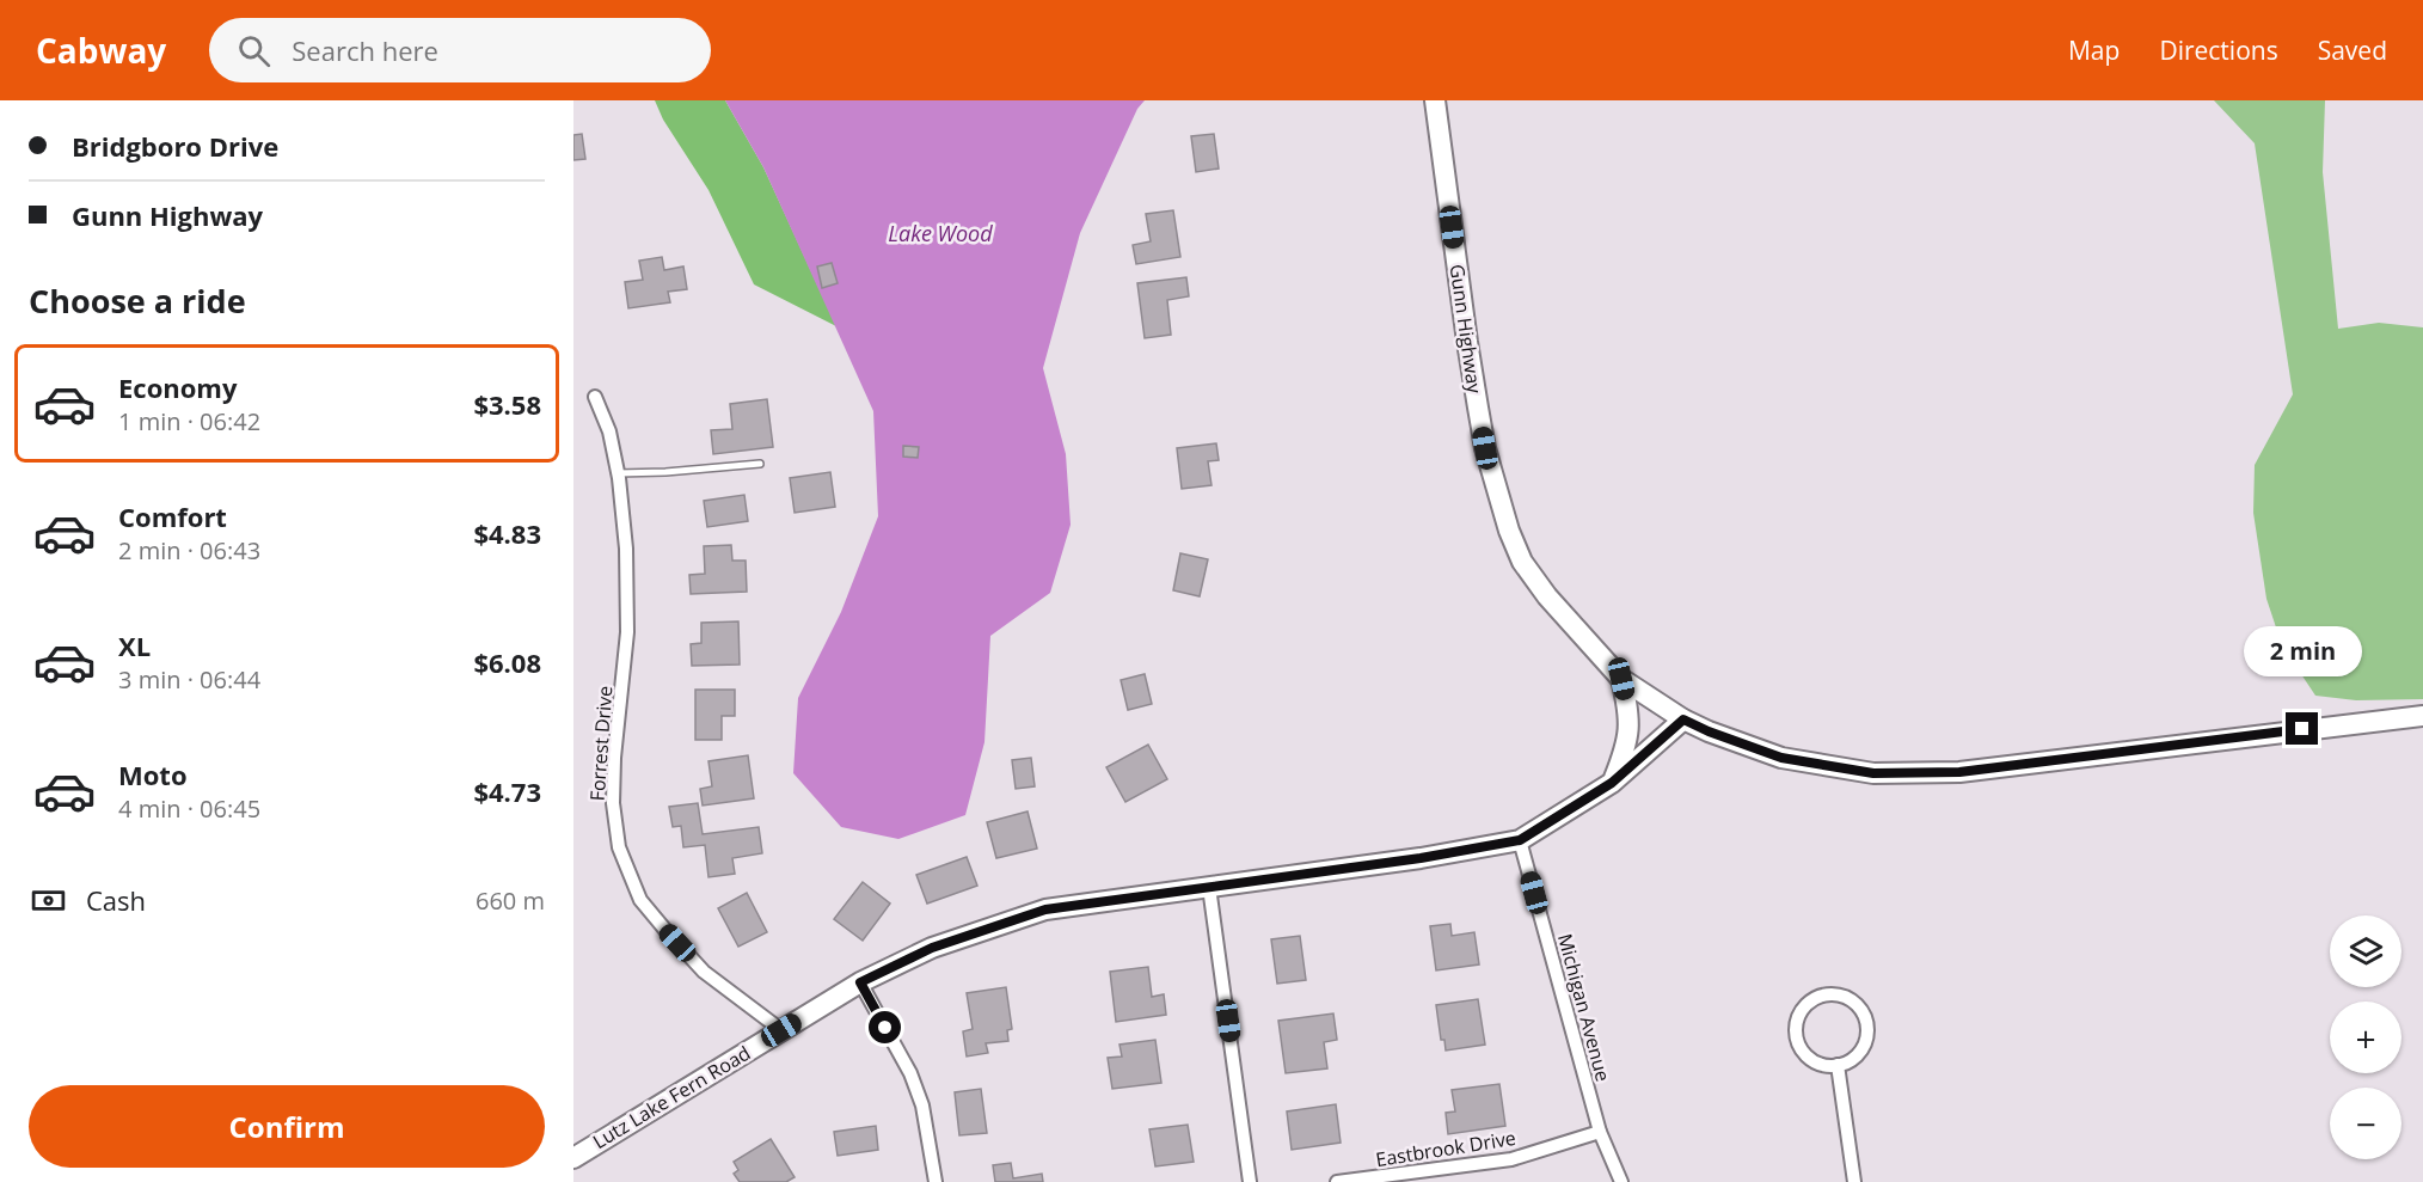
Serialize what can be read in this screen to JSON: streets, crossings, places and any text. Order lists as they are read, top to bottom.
{
  "streets": {
    "main road": ["Gunn Highway", "Lutz Lake Fern Road"],
    "street": ["Forrest Drive", "Michigan Avenue", "Eastbrook Drive"]
  },
  "crossings": [
    ["Gunn Highway", "Lutz Lake Fern Road"],
    ["Forrest Drive", "Lutz Lake Fern Road"],
    ["Michigan Avenue", "Lutz Lake Fern Road"],
    ["Michigan Avenue", "Eastbrook Drive"]
  ],
  "water": ["Lake Wood"],
  "page": {
    "header": "Cabway",
    "search": "Search here",
    "nav": ["Map", "Directions", "Saved"],
    "banner": ["Bridgboro Drive", "Gunn Highway"],
    "heading": "Choose a ride",
    "list": [
      {
        "name": "Economy",
        "note": "1 min · 06:42",
        "value": "$3.58"
      },
      {
        "name": "Comfort",
        "note": "2 min · 06:43",
        "value": "$4.83"
      },
      {
        "name": "XL",
        "note": "3 min · 06:44",
        "value": "$6.08"
      },
      {
        "name": "Moto",
        "note": "4 min · 06:45",
        "value": "$4.73"
      }
    ],
    "bubble": "2 min",
    "pay": ["Cash", "660 m"],
    "map_buttons": ["+", "−"],
    "buttons": "Confirm"
  }
}
